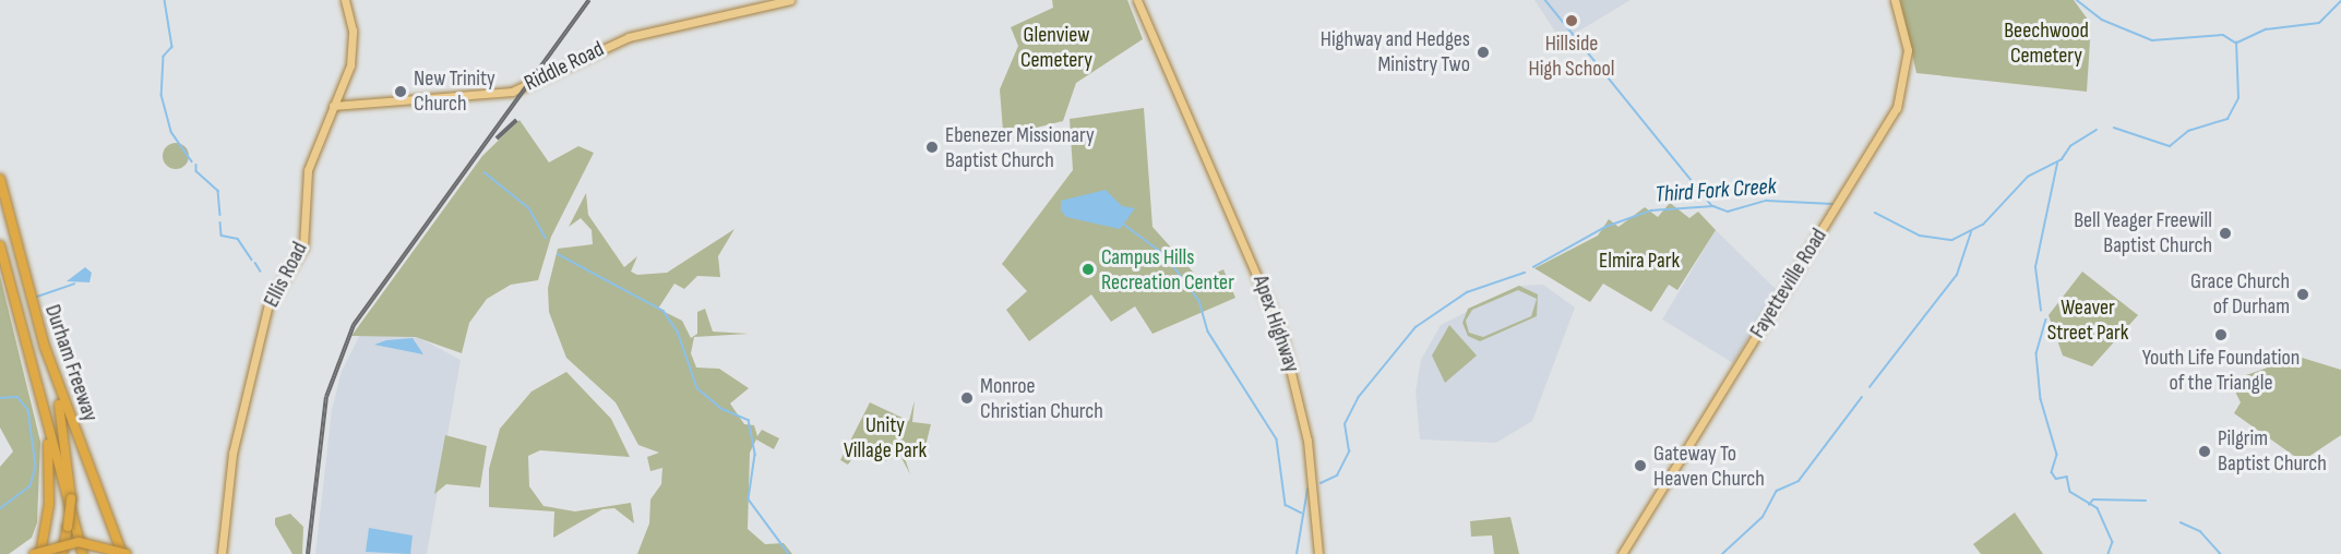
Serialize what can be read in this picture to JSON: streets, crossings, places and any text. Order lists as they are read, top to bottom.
{
  "streets": {
    "highway": ["Durham Freeway"],
    "main road": [
      "Riddle Road",
      "Ellis Road",
      "Fayetteville Road",
      "Apex Highway"
    ]
  },
  "crossings": [
    ["Riddle Road", "Ellis Road"]
  ],
  "water": ["Third Fork Creek"],
  "parks": [
    "Beechwood Cemetery",
    "Glenview Cemetery",
    "Elmira Park",
    "Weaver Street Park",
    "Unity Village Park"
  ],
  "places": [
    "Hillside High School",
    "Highway and Hedges Ministry Two",
    "New Trinity Church",
    "Ebenezer Missionary Baptist Church",
    "Bell Yeager Freewill Baptist Church",
    "Campus Hills Recreation Center",
    "Grace Church of Durham",
    "Youth Life Foundation of the Triangle",
    "Monroe Christian Church",
    "Pilgrim Baptist Church",
    "Gateway To Heaven Church"
  ]
}
